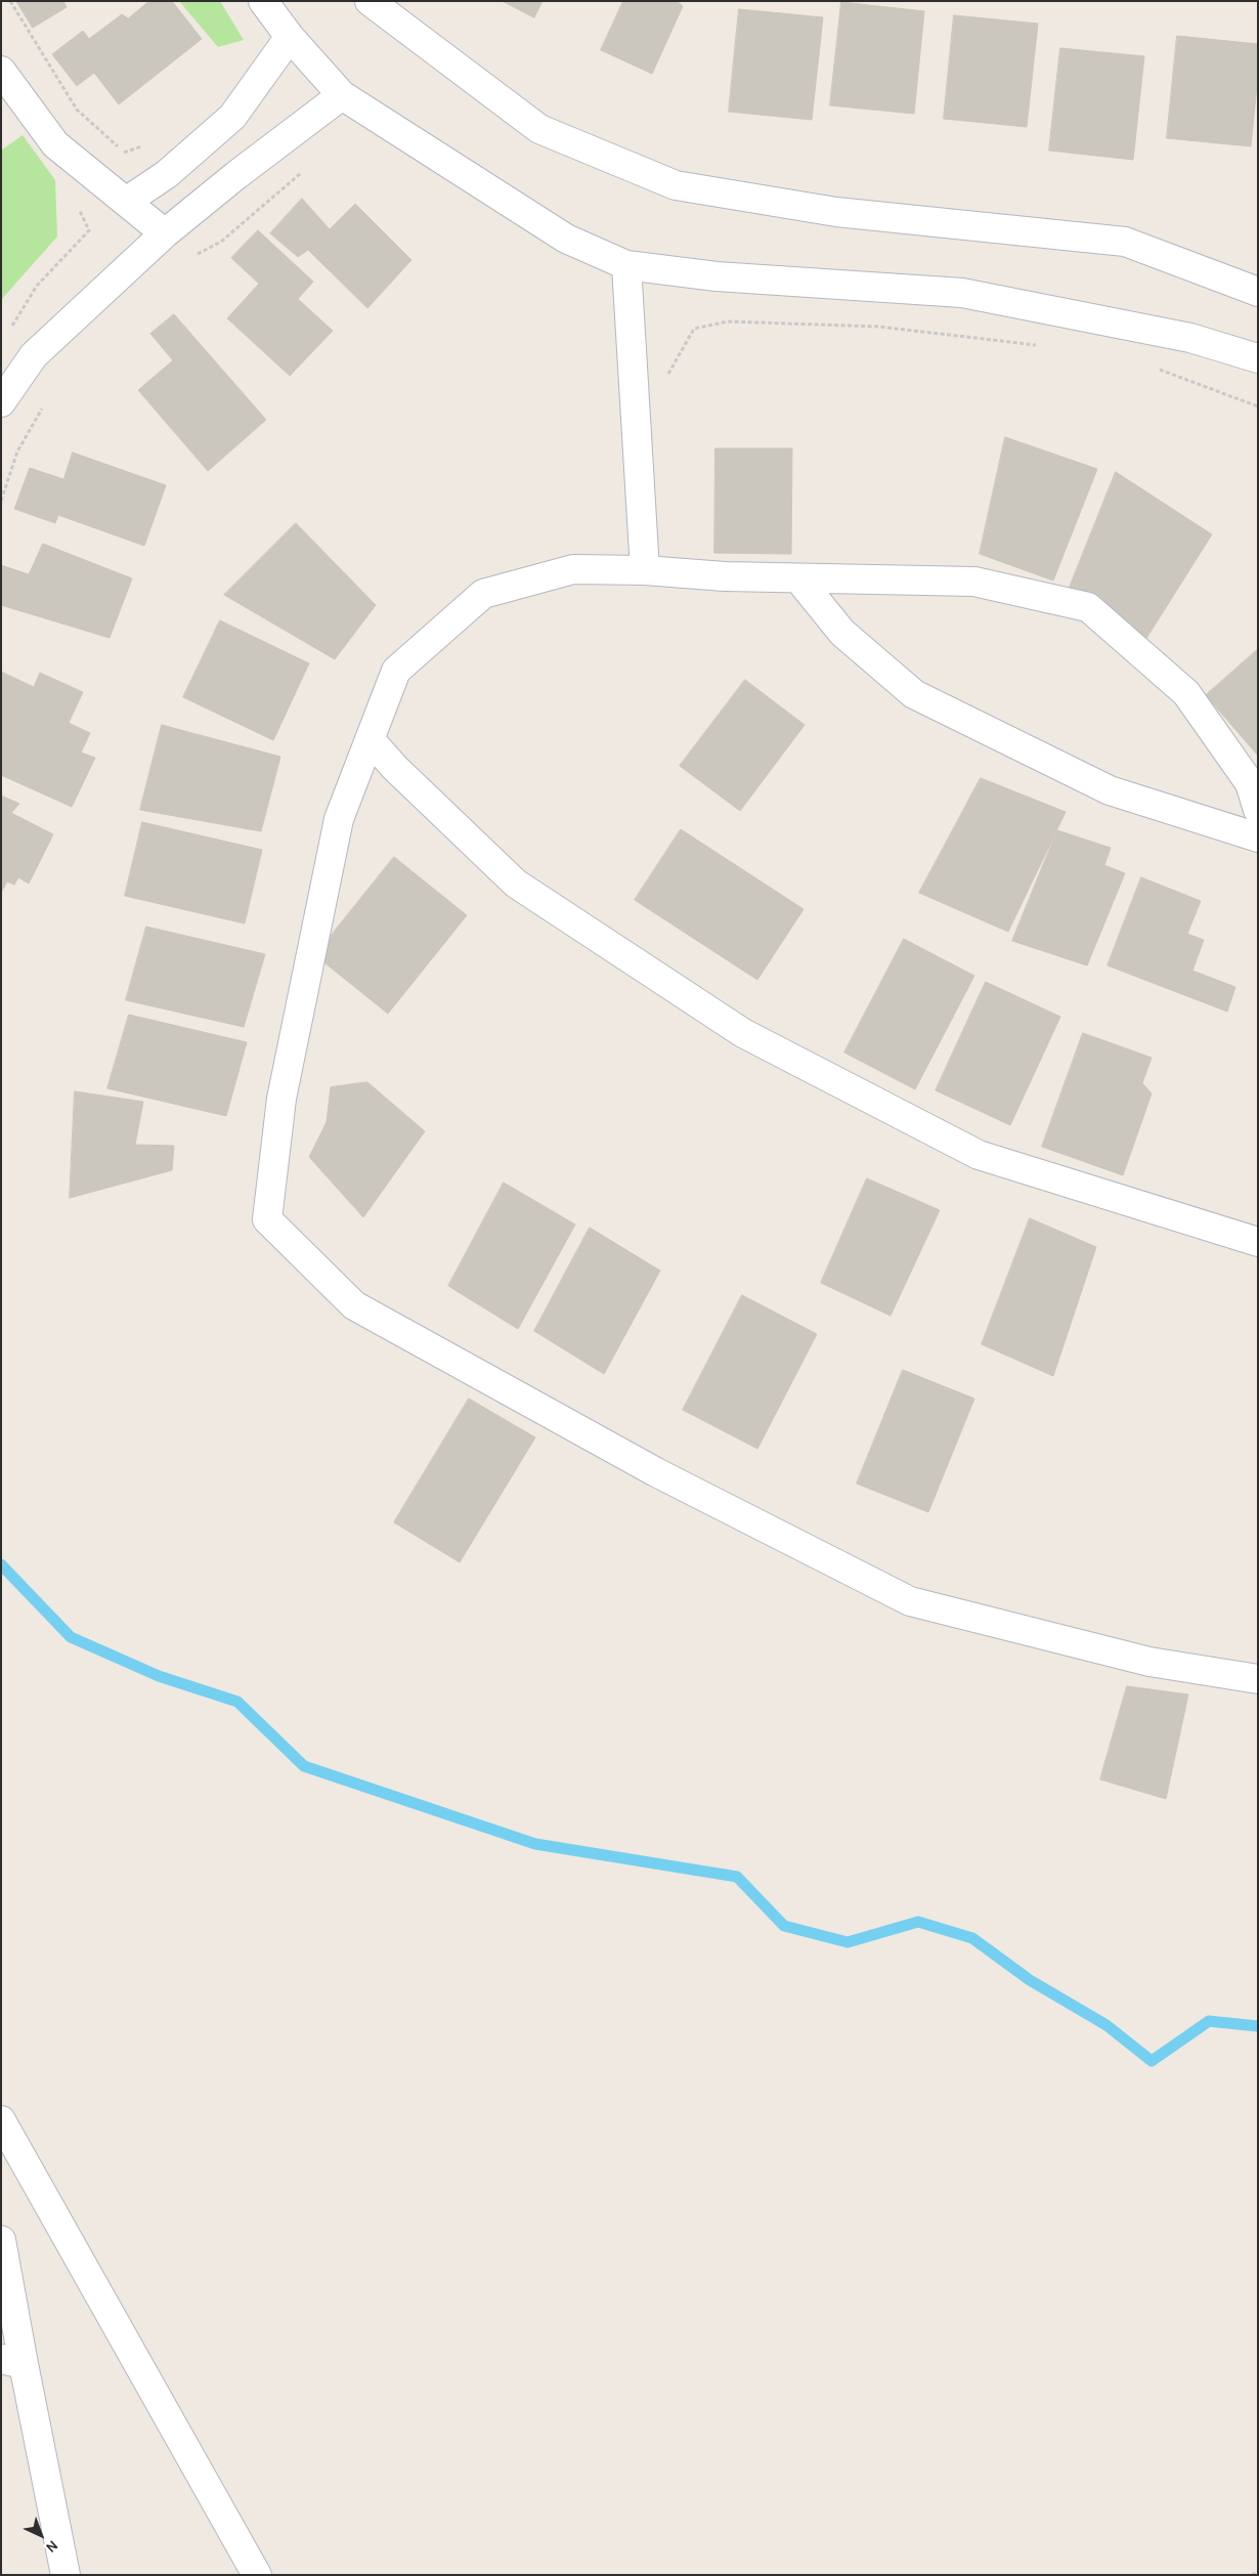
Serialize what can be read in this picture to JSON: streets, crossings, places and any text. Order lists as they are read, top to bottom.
{
  "north": "bottom right"
}
